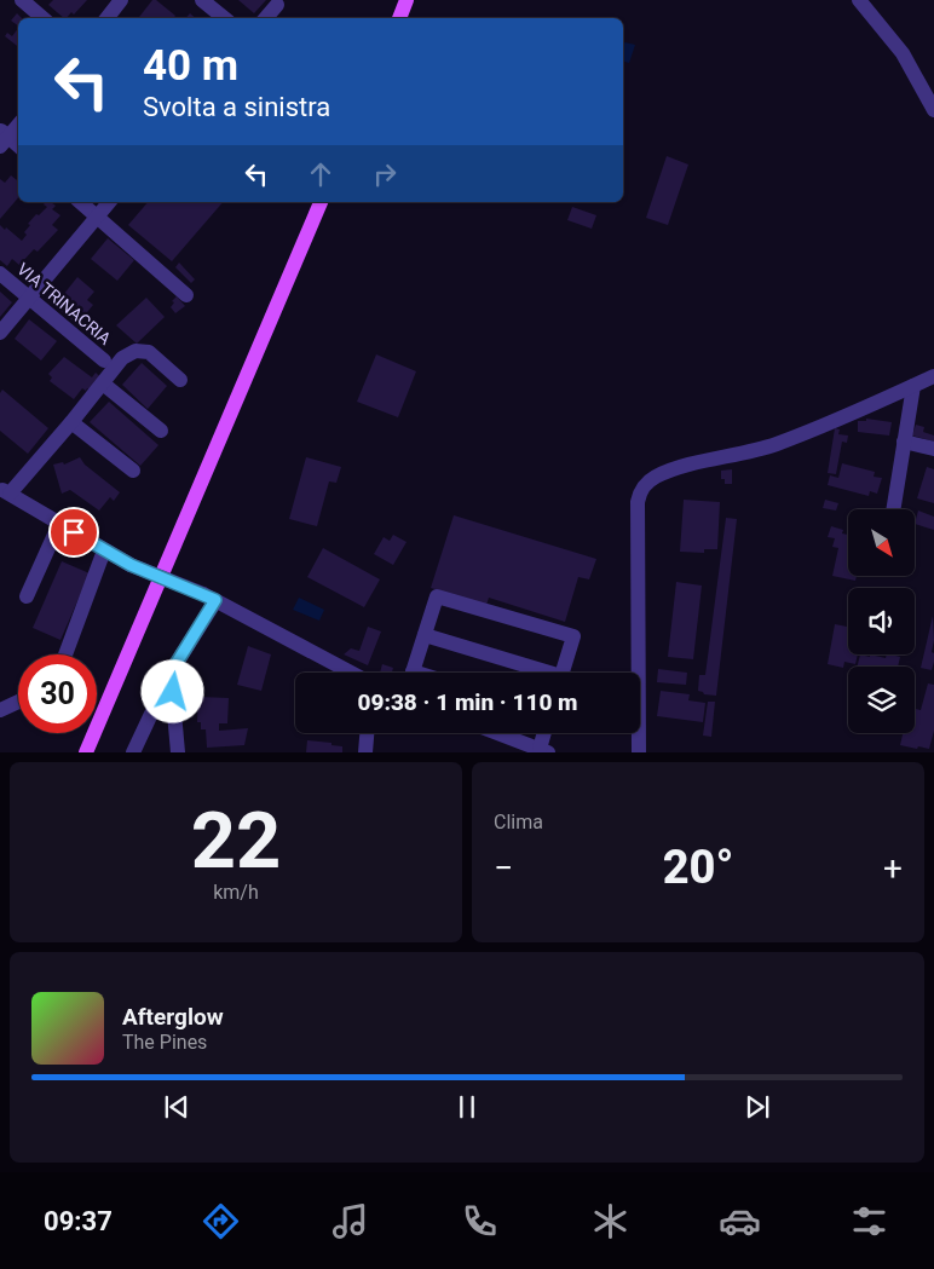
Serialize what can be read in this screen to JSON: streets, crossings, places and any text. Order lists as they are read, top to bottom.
{
  "streets": {
    "street": ["VIA TRINACRIA"]
  },
  "north": "bottom right",
  "page": {
    "turn": ["40 m", "Svolta a sinistra"],
    "limit": "30",
    "trip": "09:38 · 1 min · 110 m",
    "tile": [
      ["22", "km/h"],
      "Clima"
    ],
    "heat": ["−", "20°", "+"],
    "song": ["Afterglow", "The Pines"],
    "tabs": "09:37"
  }
}
